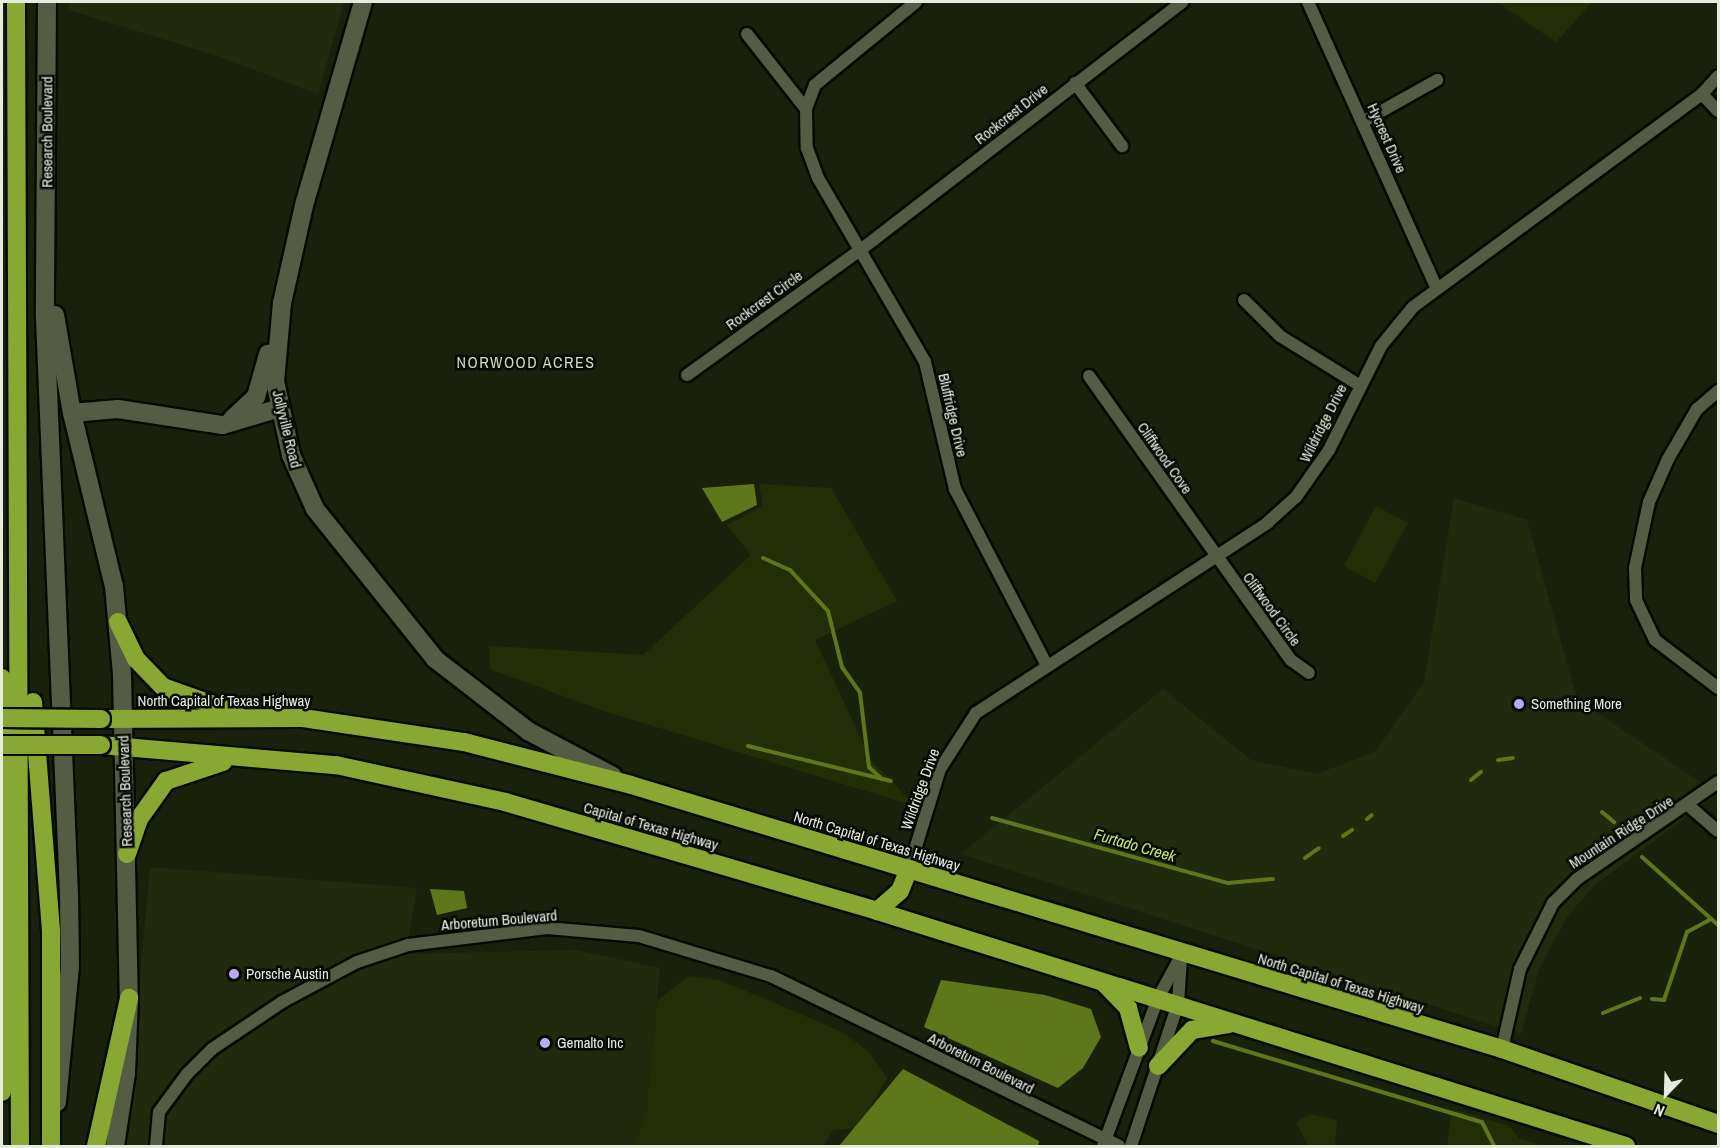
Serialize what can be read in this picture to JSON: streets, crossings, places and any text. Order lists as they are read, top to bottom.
{
  "streets": {
    "highway": ["North Capital of Texas Highway", "Capital of Texas Highway"],
    "main road": ["Research Boulevard", "Jollyville Road"],
    "street": [
      "Rockcrest Drive",
      "Hycrest Drive",
      "Rockcrest Circle",
      "Bluffridge Drive",
      "Wildridge Drive",
      "Cliffwood Cove",
      "Cliffwood Circle",
      "Mountain Ridge Drive",
      "Arboretum Boulevard"
    ]
  },
  "crossings": [
    ["Rockcrest Drive", "Rockcrest Circle"],
    ["Rockcrest Drive", "Bluffridge Drive"],
    ["Research Boulevard", "North Capital of Texas Highway"],
    ["Research Boulevard", "Capital of Texas Highway"],
    ["Hycrest Drive", "Wildridge Drive"],
    ["Rockcrest Circle", "Bluffridge Drive"],
    ["Bluffridge Drive", "Wildridge Drive"],
    ["Wildridge Drive", "Cliffwood Cove"],
    ["Wildridge Drive", "Cliffwood Circle"],
    ["Wildridge Drive", "North Capital of Texas Highway"],
    ["Jollyville Road", "North Capital of Texas Highway"],
    ["Cliffwood Cove", "Cliffwood Circle"],
    ["North Capital of Texas Highway", "Mountain Ridge Drive"]
  ],
  "districts": ["NORWOOD ACRES"],
  "water": ["Furtado Creek"],
  "places": ["Something More", "Porsche Austin", "Gemalto Inc"],
  "north": "bottom left"
}
